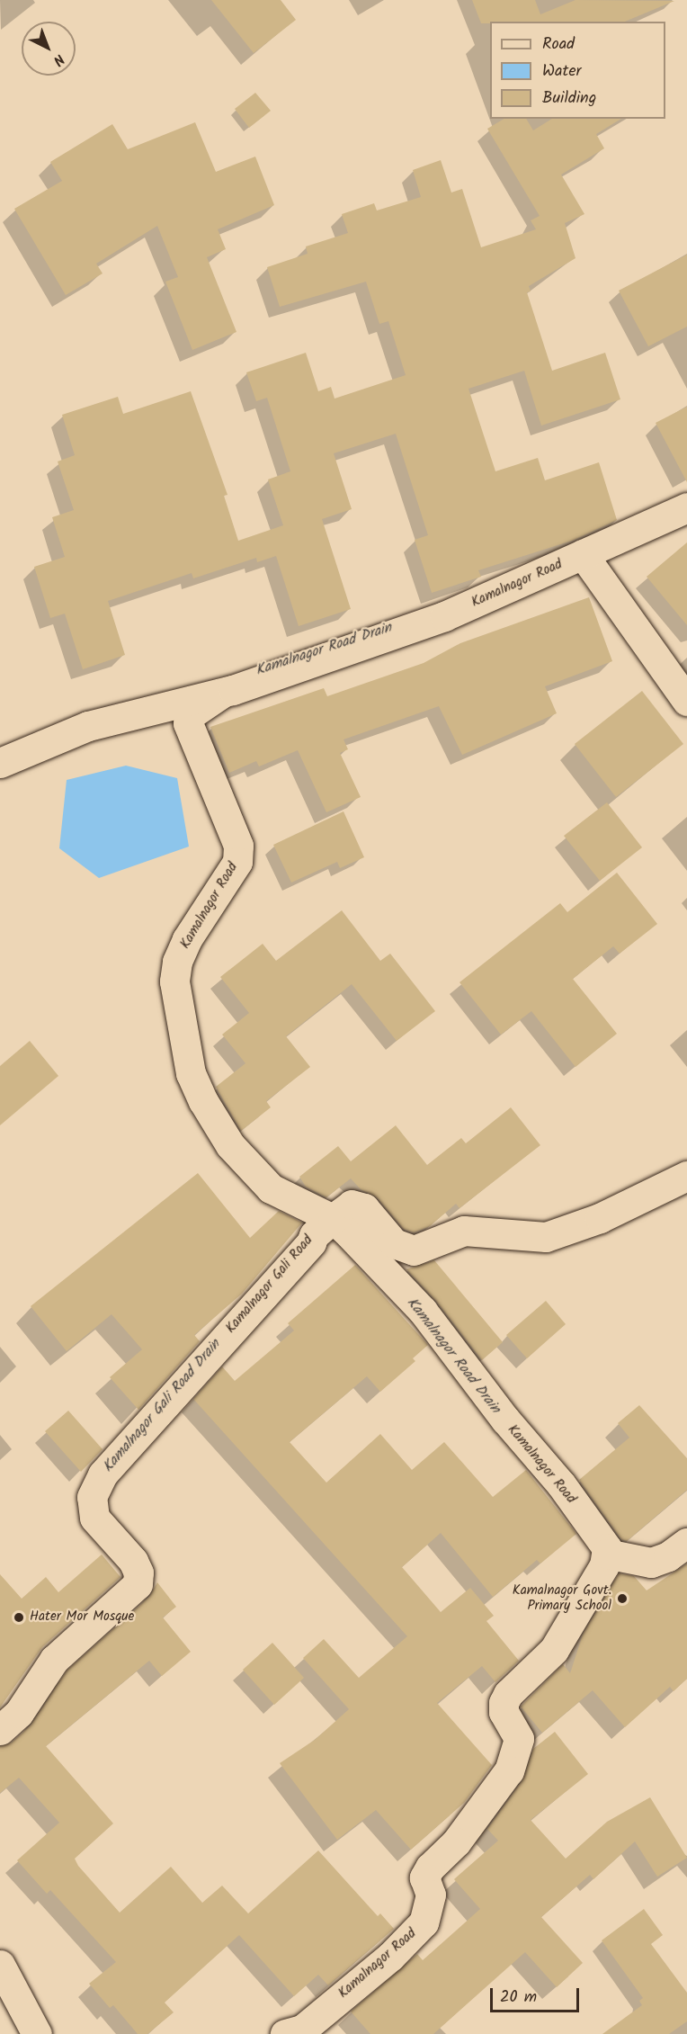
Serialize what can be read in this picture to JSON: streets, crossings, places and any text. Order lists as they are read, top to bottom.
{
  "streets": {
    "main road": ["Kamalnagor Road", "Kamalnagor Gali Road"]
  },
  "crossings": [
    ["Kamalnagor Road", "Kamalnagor Gali Road"]
  ],
  "water": ["Kamalnagor Road Drain", "Kamalnagor Gali Road Drain"],
  "places": ["Kamalnagor Govt. Primary School", "Hater Mor Mosque"],
  "legend": ["Road", "Water", "Building"],
  "scale_bar": "20 m",
  "north": "bottom right"
}
